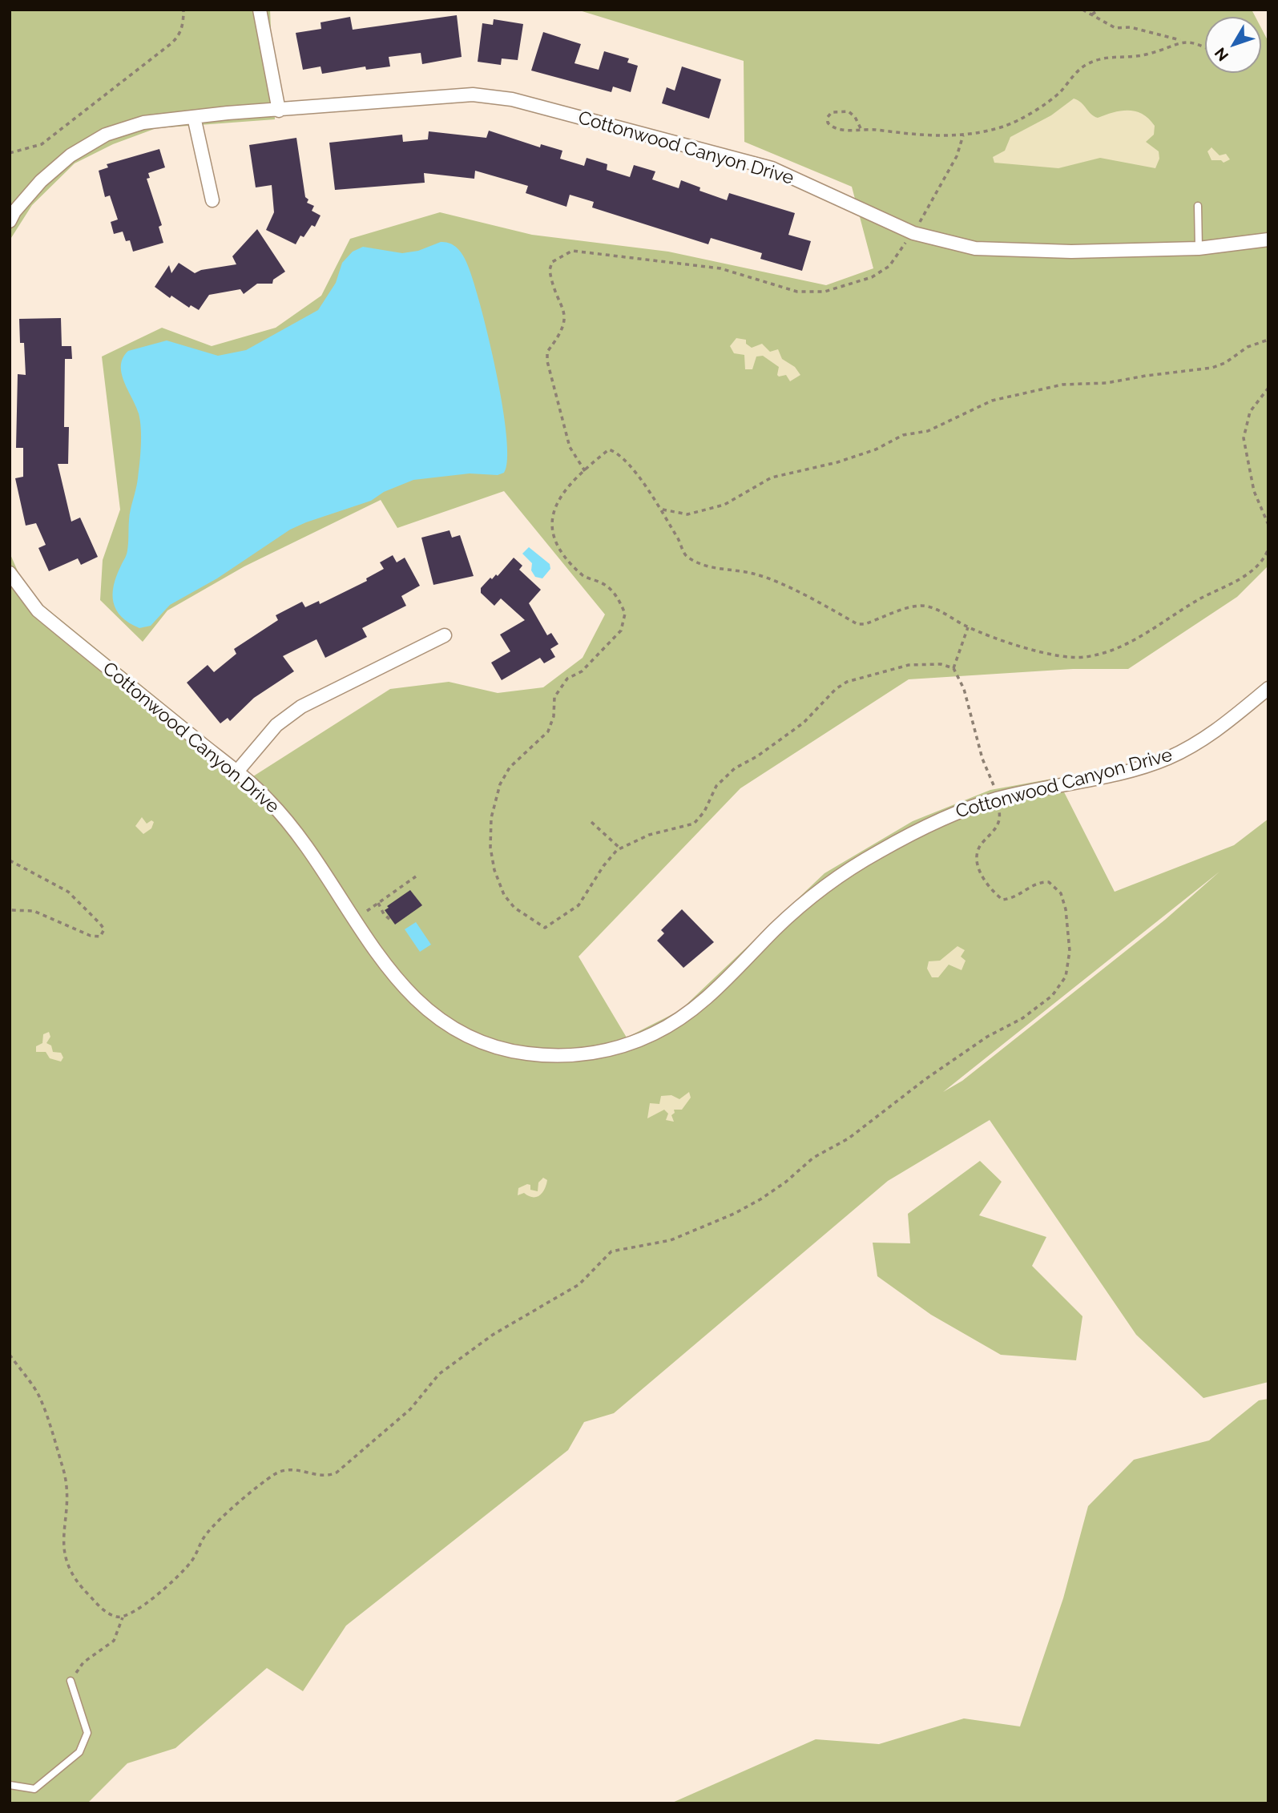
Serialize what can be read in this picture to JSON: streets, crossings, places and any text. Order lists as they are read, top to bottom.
{
  "streets": {
    "street": ["Cottonwood Canyon Drive"]
  },
  "north": "bottom left"
}
